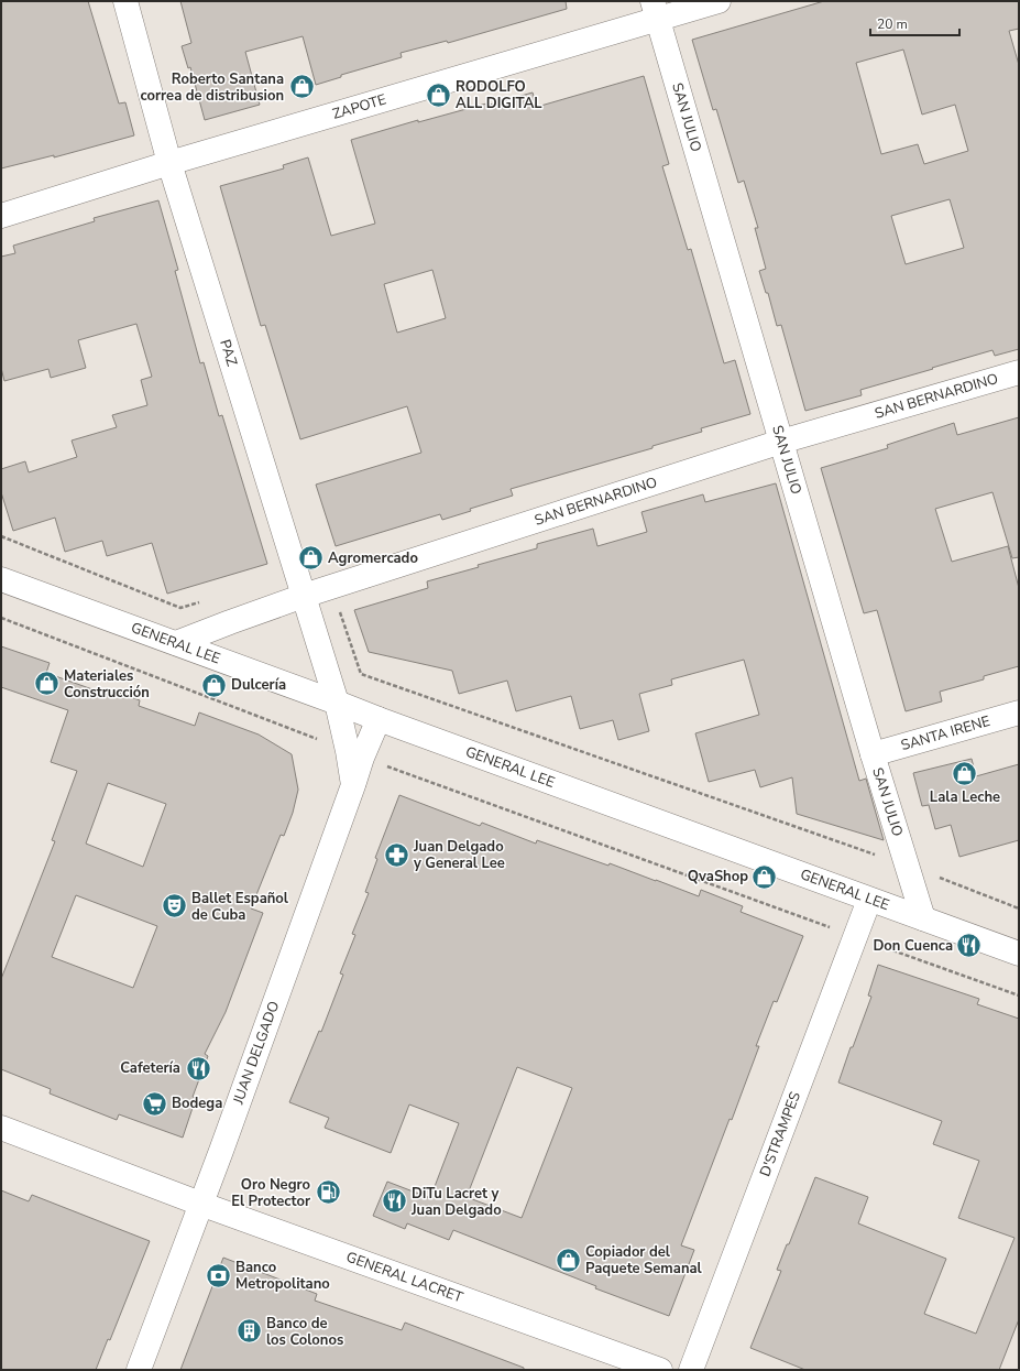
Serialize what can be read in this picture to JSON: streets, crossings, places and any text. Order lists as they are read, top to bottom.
{
  "streets": {
    "street": [
      "ZAPOTE",
      "SAN JULIO",
      "PAZ",
      "SAN BERNARDINO",
      "GENERAL LEE",
      "SANTA IRENE",
      "JUAN DELGADO",
      "D'STRAMPES",
      "GENERAL LACRET"
    ]
  },
  "crossings": [
    ["ZAPOTE", "SAN JULIO"],
    ["ZAPOTE", "PAZ"],
    ["SAN JULIO", "SAN BERNARDINO"],
    ["SAN JULIO", "GENERAL LEE"],
    ["SAN JULIO", "SANTA IRENE"],
    ["PAZ", "SAN BERNARDINO"],
    ["PAZ", "GENERAL LEE"],
    ["PAZ", "JUAN DELGADO"],
    ["SAN BERNARDINO", "GENERAL LEE"],
    ["GENERAL LEE", "JUAN DELGADO"],
    ["GENERAL LEE", "D'STRAMPES"],
    ["JUAN DELGADO", "GENERAL LACRET"]
  ],
  "places": {
    "shop": [
      "Roberto Santana correa de distribusion",
      "RODOLFO ALL DIGITAL",
      "Agromercado",
      "Materiales Construcción",
      "Dulcería",
      "Lala Leche",
      "QvaShop",
      "Copiador del Paquete Semanal"
    ],
    "pharmacy": ["Juan Delgado y General Lee"],
    "theatre": ["Ballet Español de Cuba"],
    "restaurant": ["Don Cuenca", "Cafetería", "DiTu Lacret y Juan Delgado"],
    "supermarket": ["Bodega"],
    "fuel station": ["Oro Negro El Protector"],
    "bank": ["Banco Metropolitano"],
    "building": ["Banco de los Colonos"]
  },
  "scale_bar": "20 m"
}
